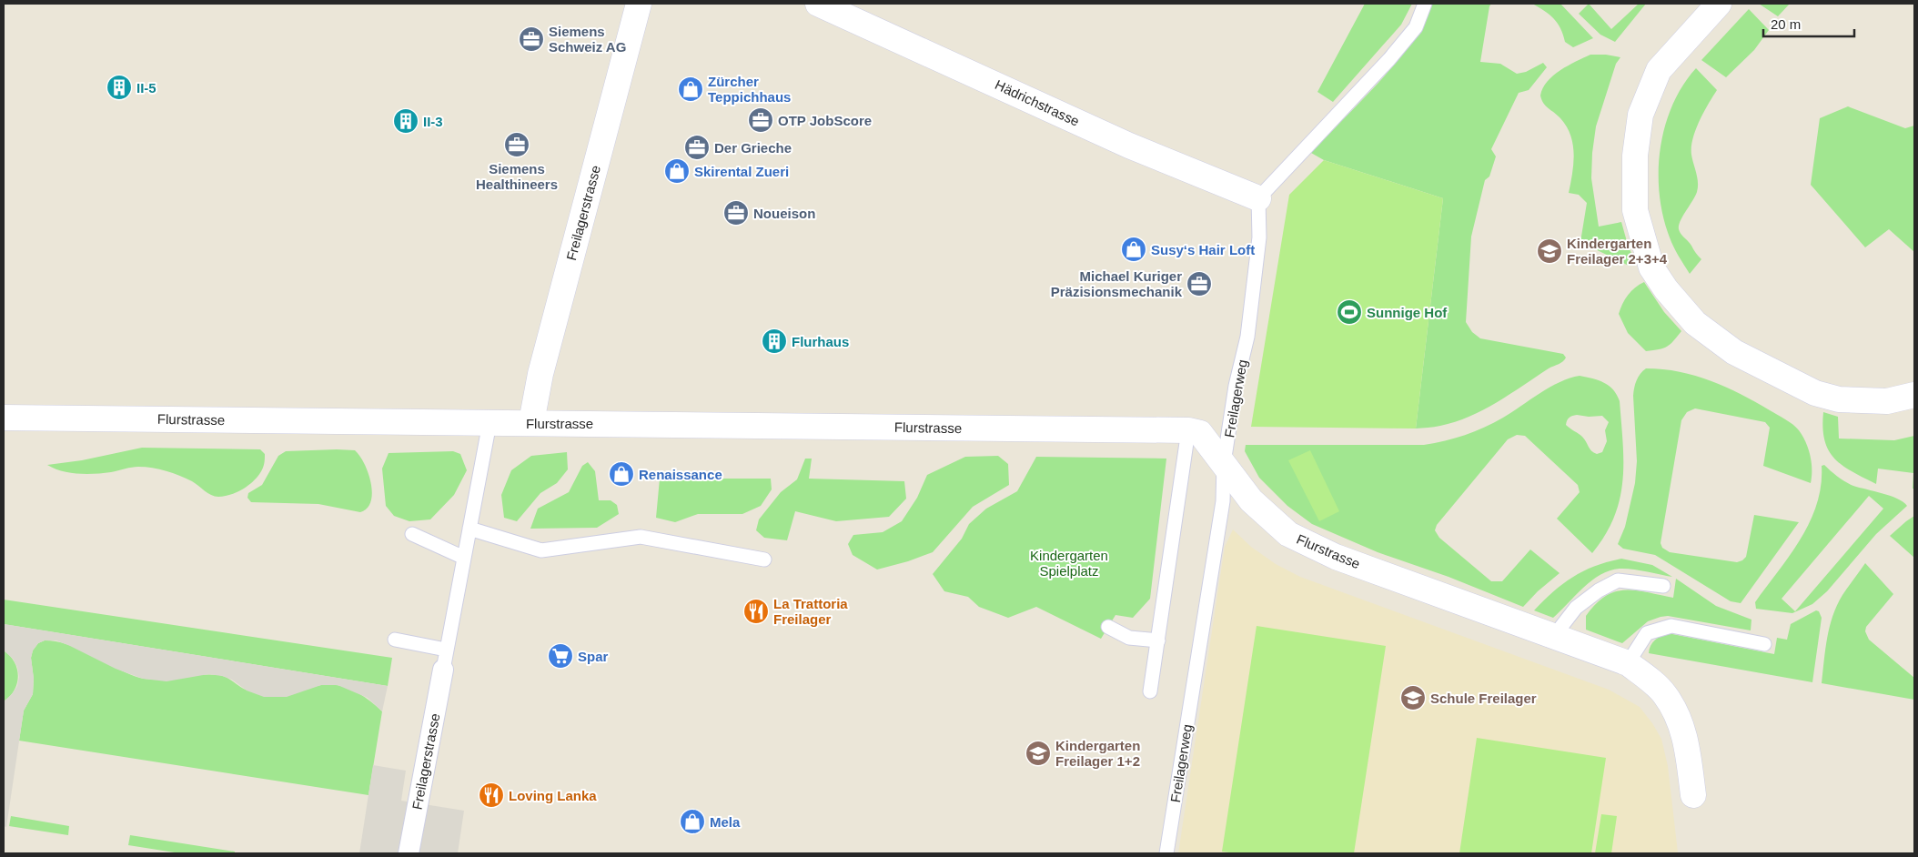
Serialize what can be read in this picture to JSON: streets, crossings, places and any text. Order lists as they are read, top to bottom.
{
  "streets": {
    "street": ["Hädrichstrasse", "Freilagerstrasse", "Flurstrasse"],
    "lane": ["Freilagerweg"]
  },
  "crossings": [
    ["Hädrichstrasse", "Freilagerweg"],
    ["Freilagerstrasse", "Flurstrasse"],
    ["Freilagerweg", "Flurstrasse"]
  ],
  "parks": ["Kindergarten Spielplatz"],
  "places": {
    "office": [
      "Siemens Schweiz AG",
      "OTP JobScore",
      "Siemens Healthineers",
      "Der Grieche",
      "Noueison",
      "Michael Kuriger Präzisionsmechanik"
    ],
    "building": ["II-5", "II-3", "Flurhaus"],
    "shop": [
      "Zürcher Teppichhaus",
      "Skirental Zueri",
      "Susy‘s Hair Loft",
      "Renaissance",
      "Mela"
    ],
    "school or university": ["Kindergarten Freilager 2+3+4", "Schule Freilager", "Kindergarten Freilager 1+2"],
    "sports": ["Sunnige Hof"],
    "restaurant": ["La Trattoria Freilager", "Loving Lanka"],
    "supermarket": ["Spar"]
  },
  "scale_bar": "20 m"
}
